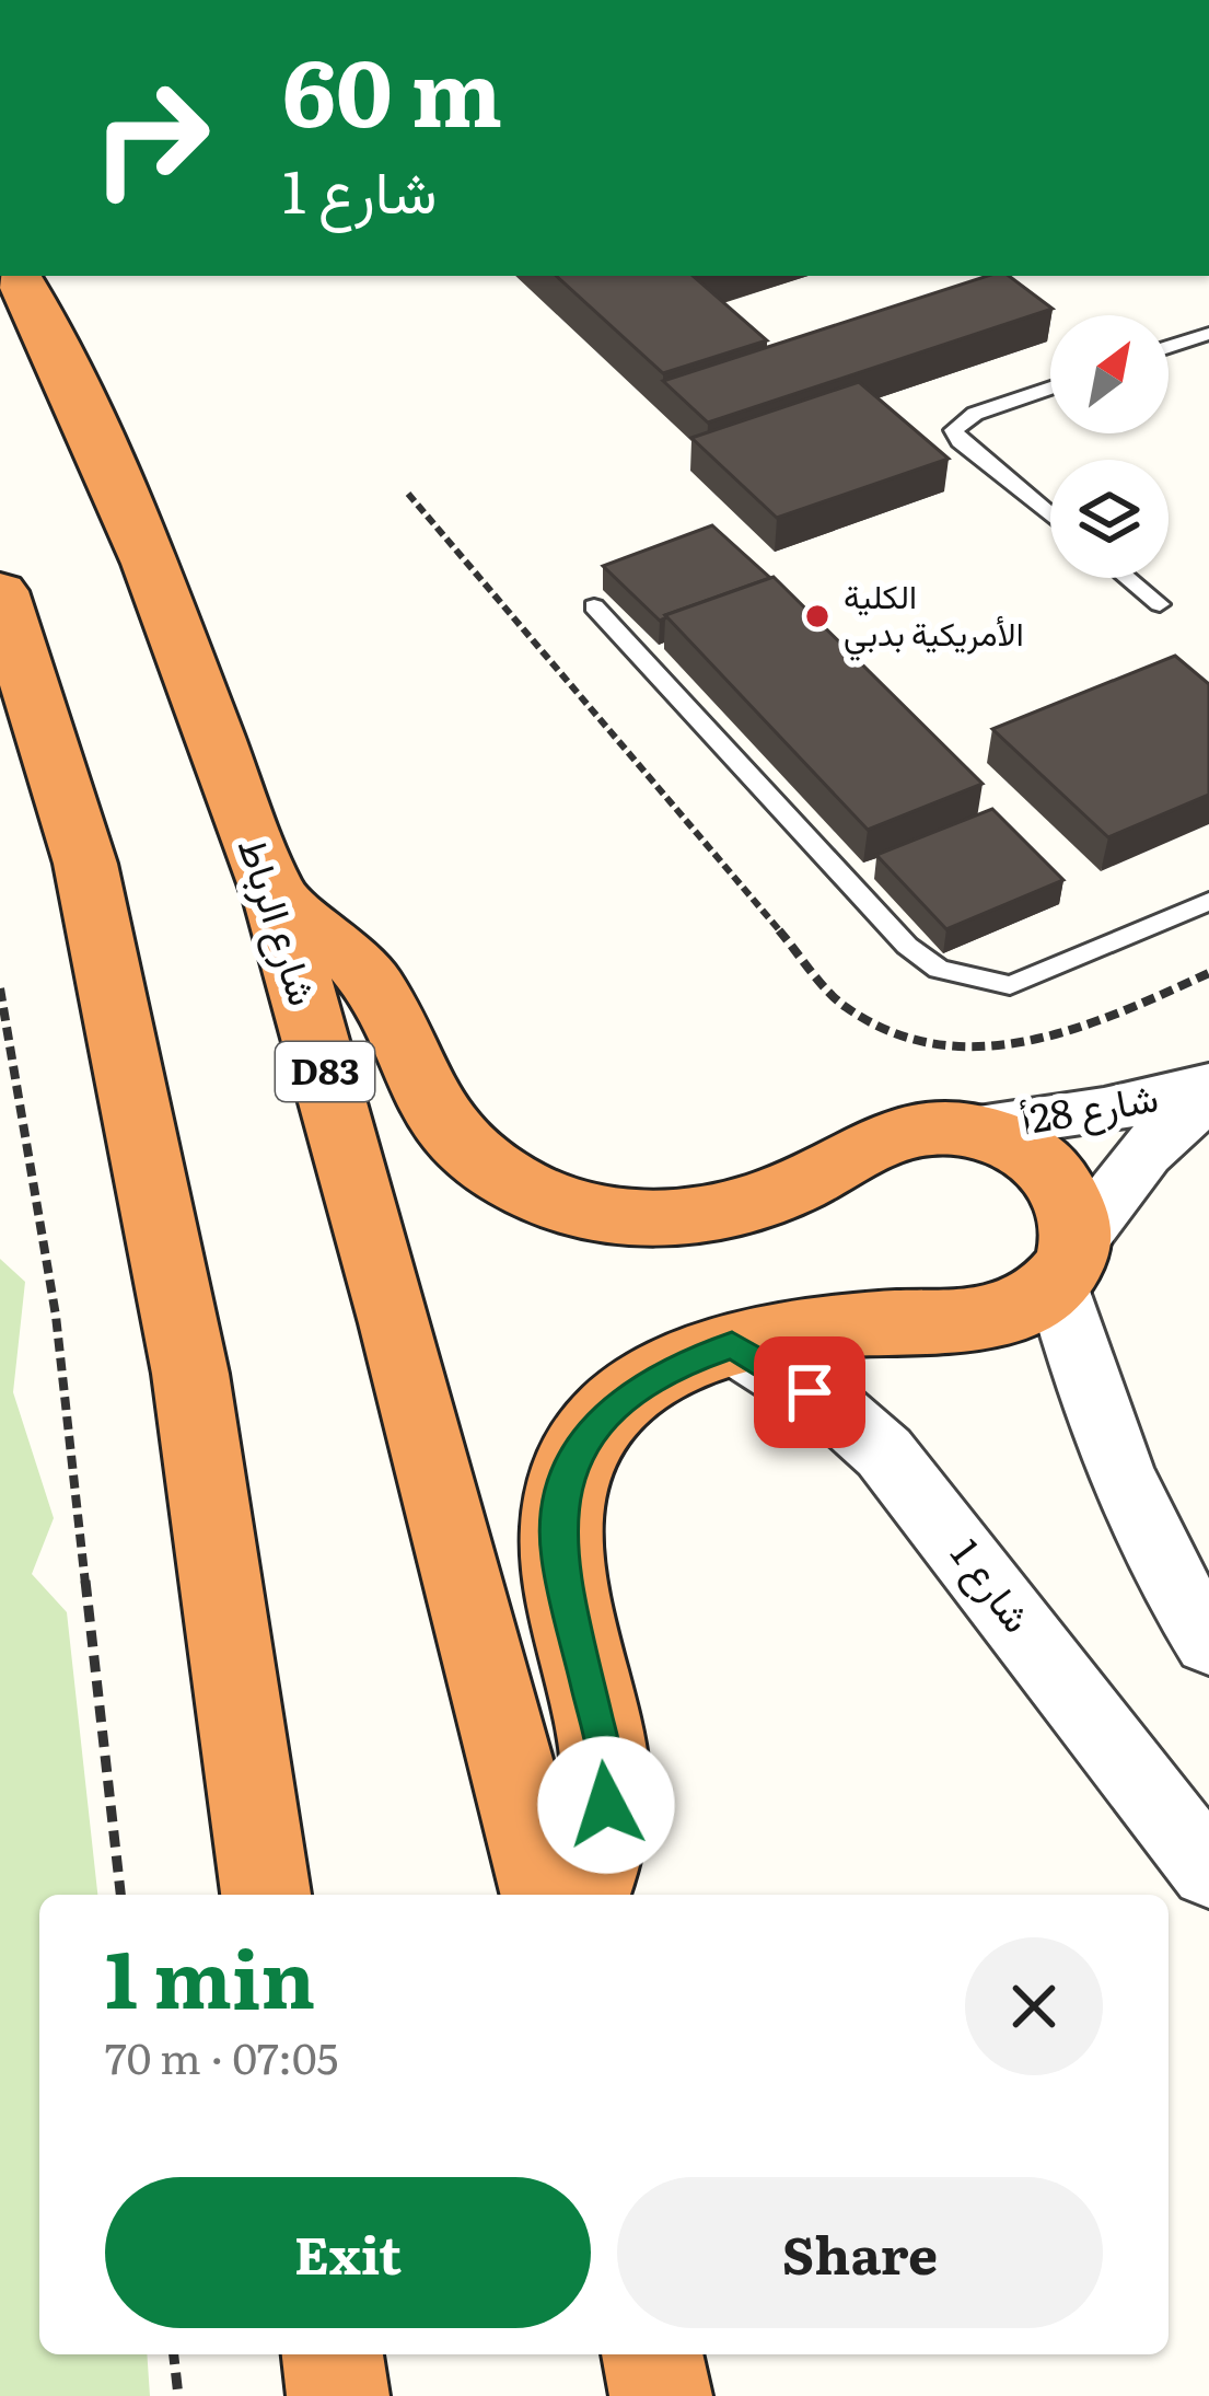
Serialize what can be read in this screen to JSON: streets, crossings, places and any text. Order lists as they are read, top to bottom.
{
  "streets": {
    "highway": ["شارع الرباط", "D83"],
    "street": ["شارع 28أ", "شارع 1"]
  },
  "places": ["الكلية الأمريكية بدبي"],
  "north": "top right",
  "page": {
    "turn": ["60 m", "شارع 1"],
    "heading": ["1 min", "70 m · 07:05"],
    "buttons": ["Exit", "Share"]
  }
}
